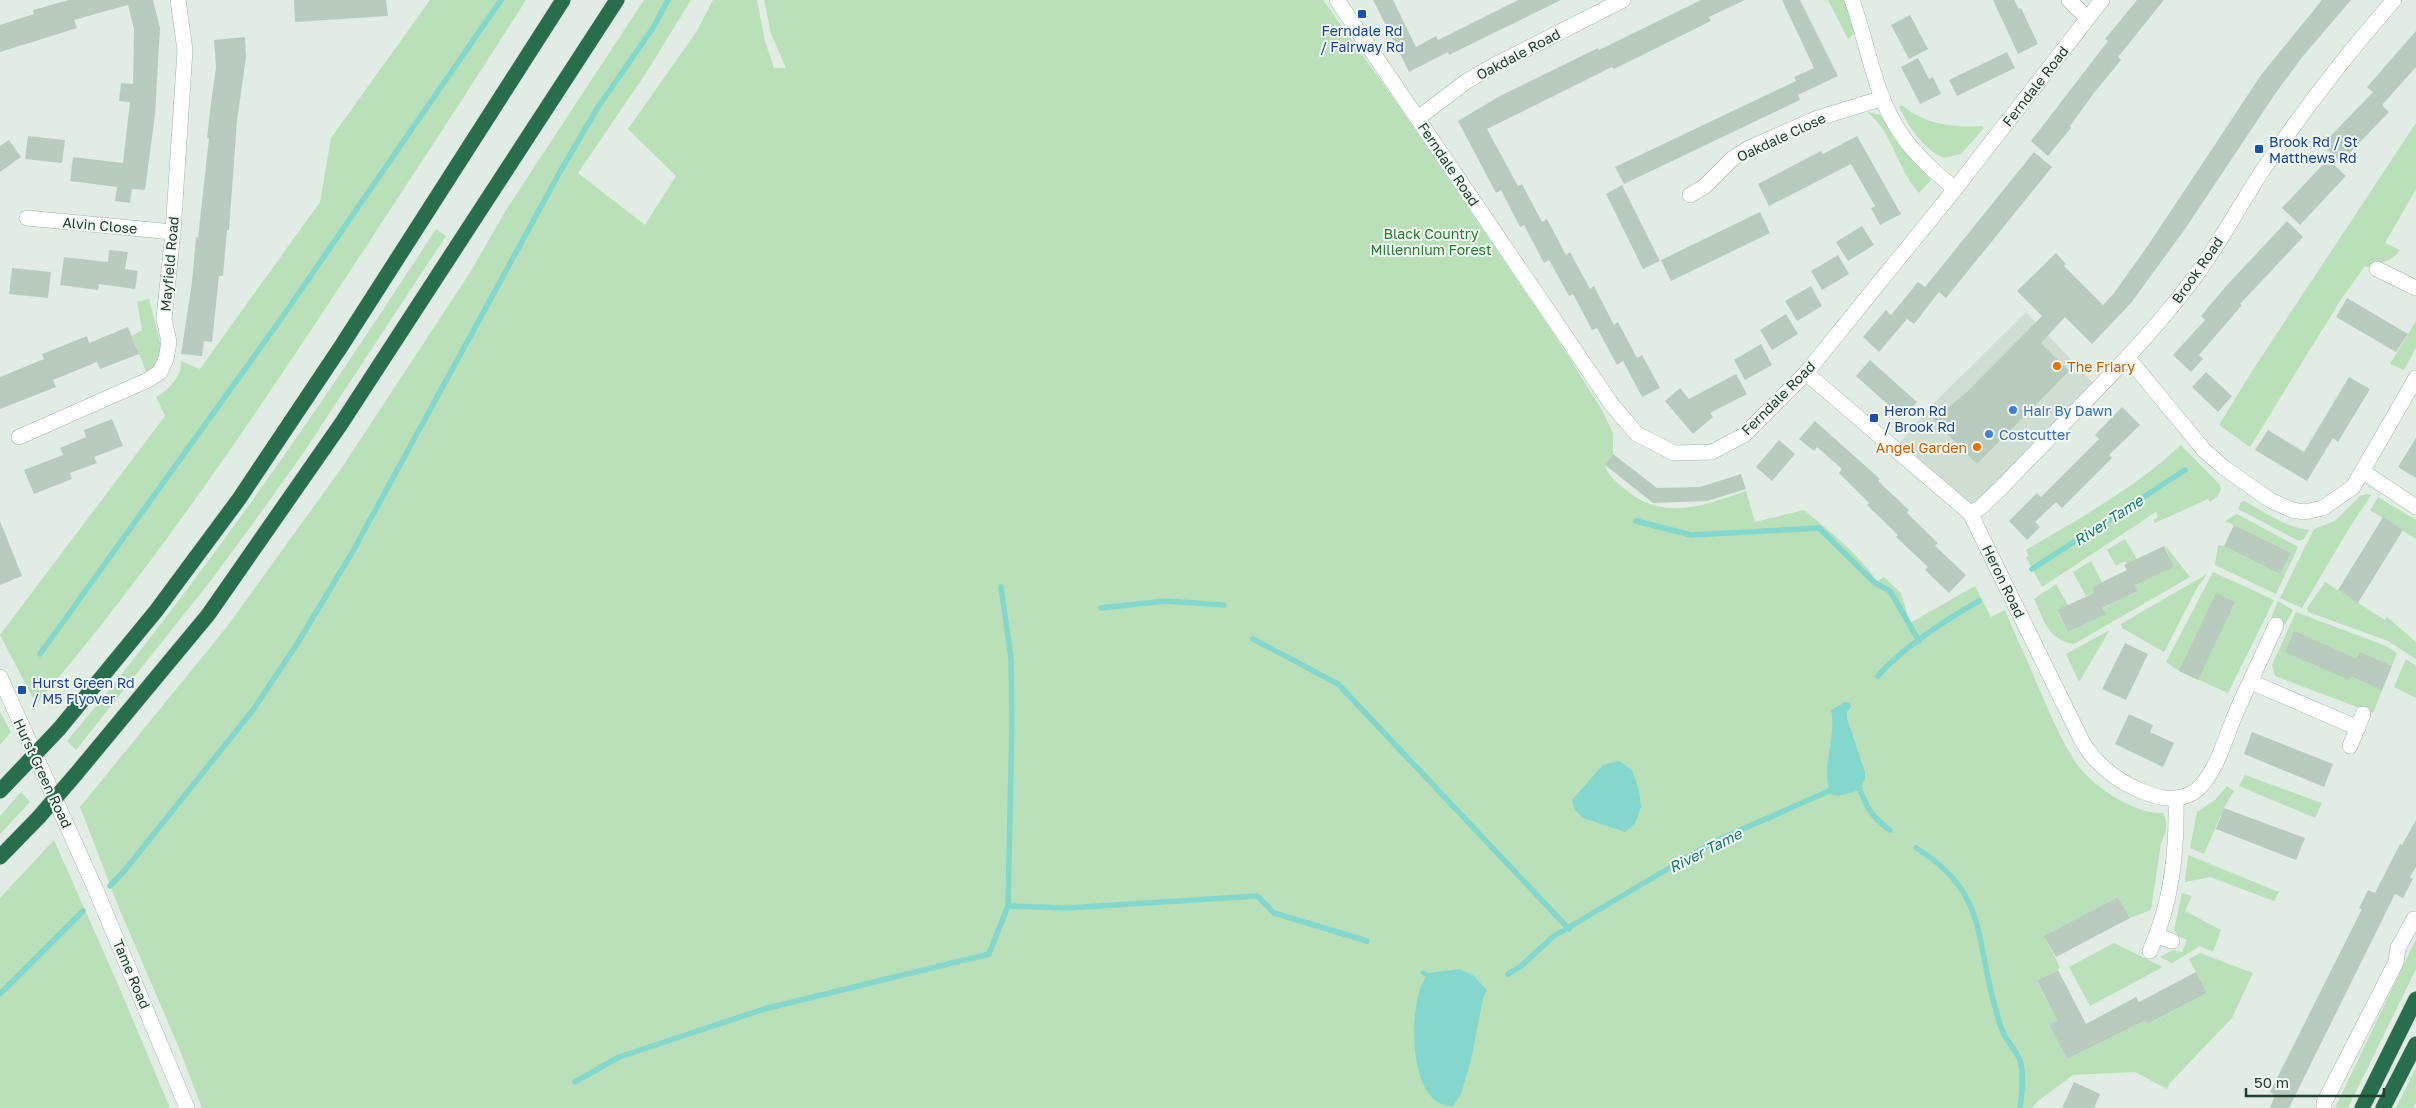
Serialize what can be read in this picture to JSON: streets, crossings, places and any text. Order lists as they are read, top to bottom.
{
  "streets": {
    "street": [
      "Oakdale Road",
      "Ferndale Road",
      "Oakdale Close",
      "Alvin Close",
      "Mayfield Road",
      "Brook Road",
      "Heron Road",
      "Hurst Green Road",
      "Tame Road"
    ]
  },
  "crossings": [
    ["Oakdale Road", "Ferndale Road"],
    ["Ferndale Road", "Heron Road"],
    ["Alvin Close", "Mayfield Road"],
    ["Brook Road", "Heron Road"],
    ["Hurst Green Road", "Tame Road"]
  ],
  "water": ["River Tame"],
  "parks": ["Black Country Millennium Forest"],
  "places": {
    "transit": [
      "Ferndale Rd / Fairway Rd",
      "Brook Rd / St Matthews Rd",
      "Heron Rd / Brook Rd",
      "Hurst Green Rd / M5 Flyover"
    ],
    "other": [
      "The Friary",
      "Hair By Dawn",
      "Costcutter",
      "Angel Garden"
    ]
  },
  "scale_bar": "50 m"
}
